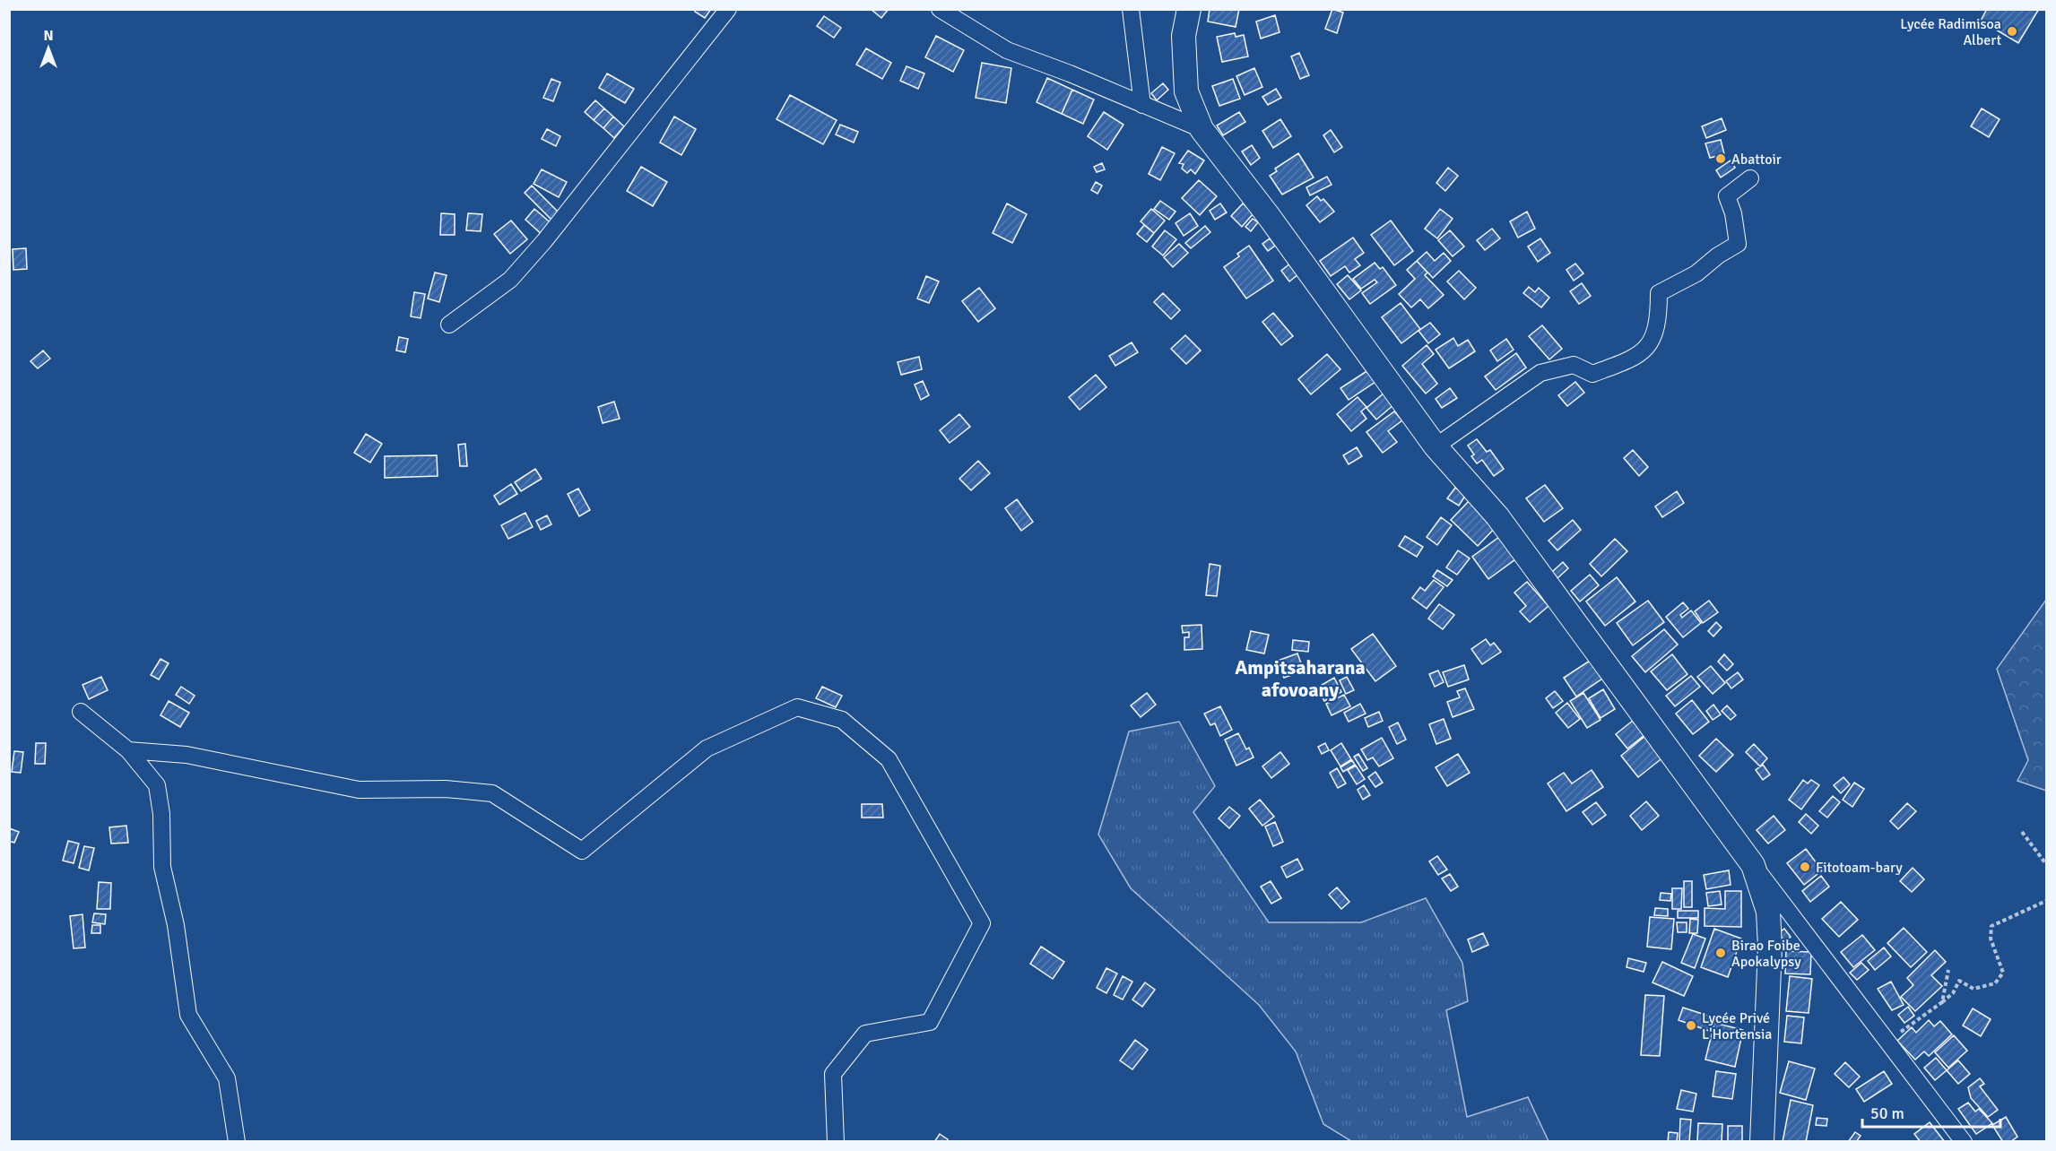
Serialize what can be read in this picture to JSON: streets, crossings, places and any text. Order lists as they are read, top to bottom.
{
  "districts": ["Ampitsaharana afovoany"],
  "places": [
    "Lycée Radimisoa Albert",
    "Abattoir",
    "Fitotoam-bary",
    "Birao Foibe Apokalypsy",
    "Lycée Privé L'Hortensia"
  ],
  "scale_bar": "50 m",
  "north": "top"
}
